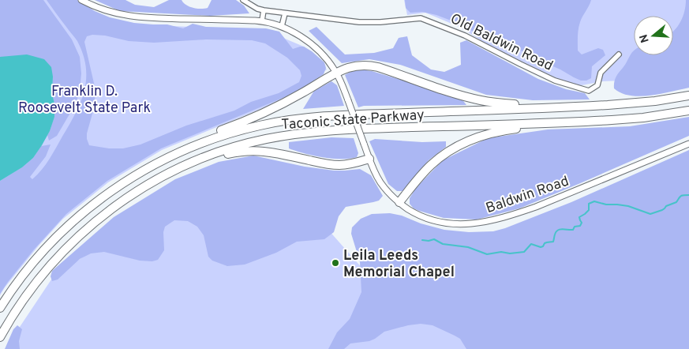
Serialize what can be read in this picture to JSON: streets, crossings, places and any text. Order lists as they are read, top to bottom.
{
  "streets": {
    "highway": ["Taconic State Parkway"],
    "street": ["Old Baldwin Road", "Baldwin Road"]
  },
  "parks": ["Franklin D. Roosevelt State Park"],
  "places": ["Leila Leeds Memorial Chapel"],
  "north": "left"
}
